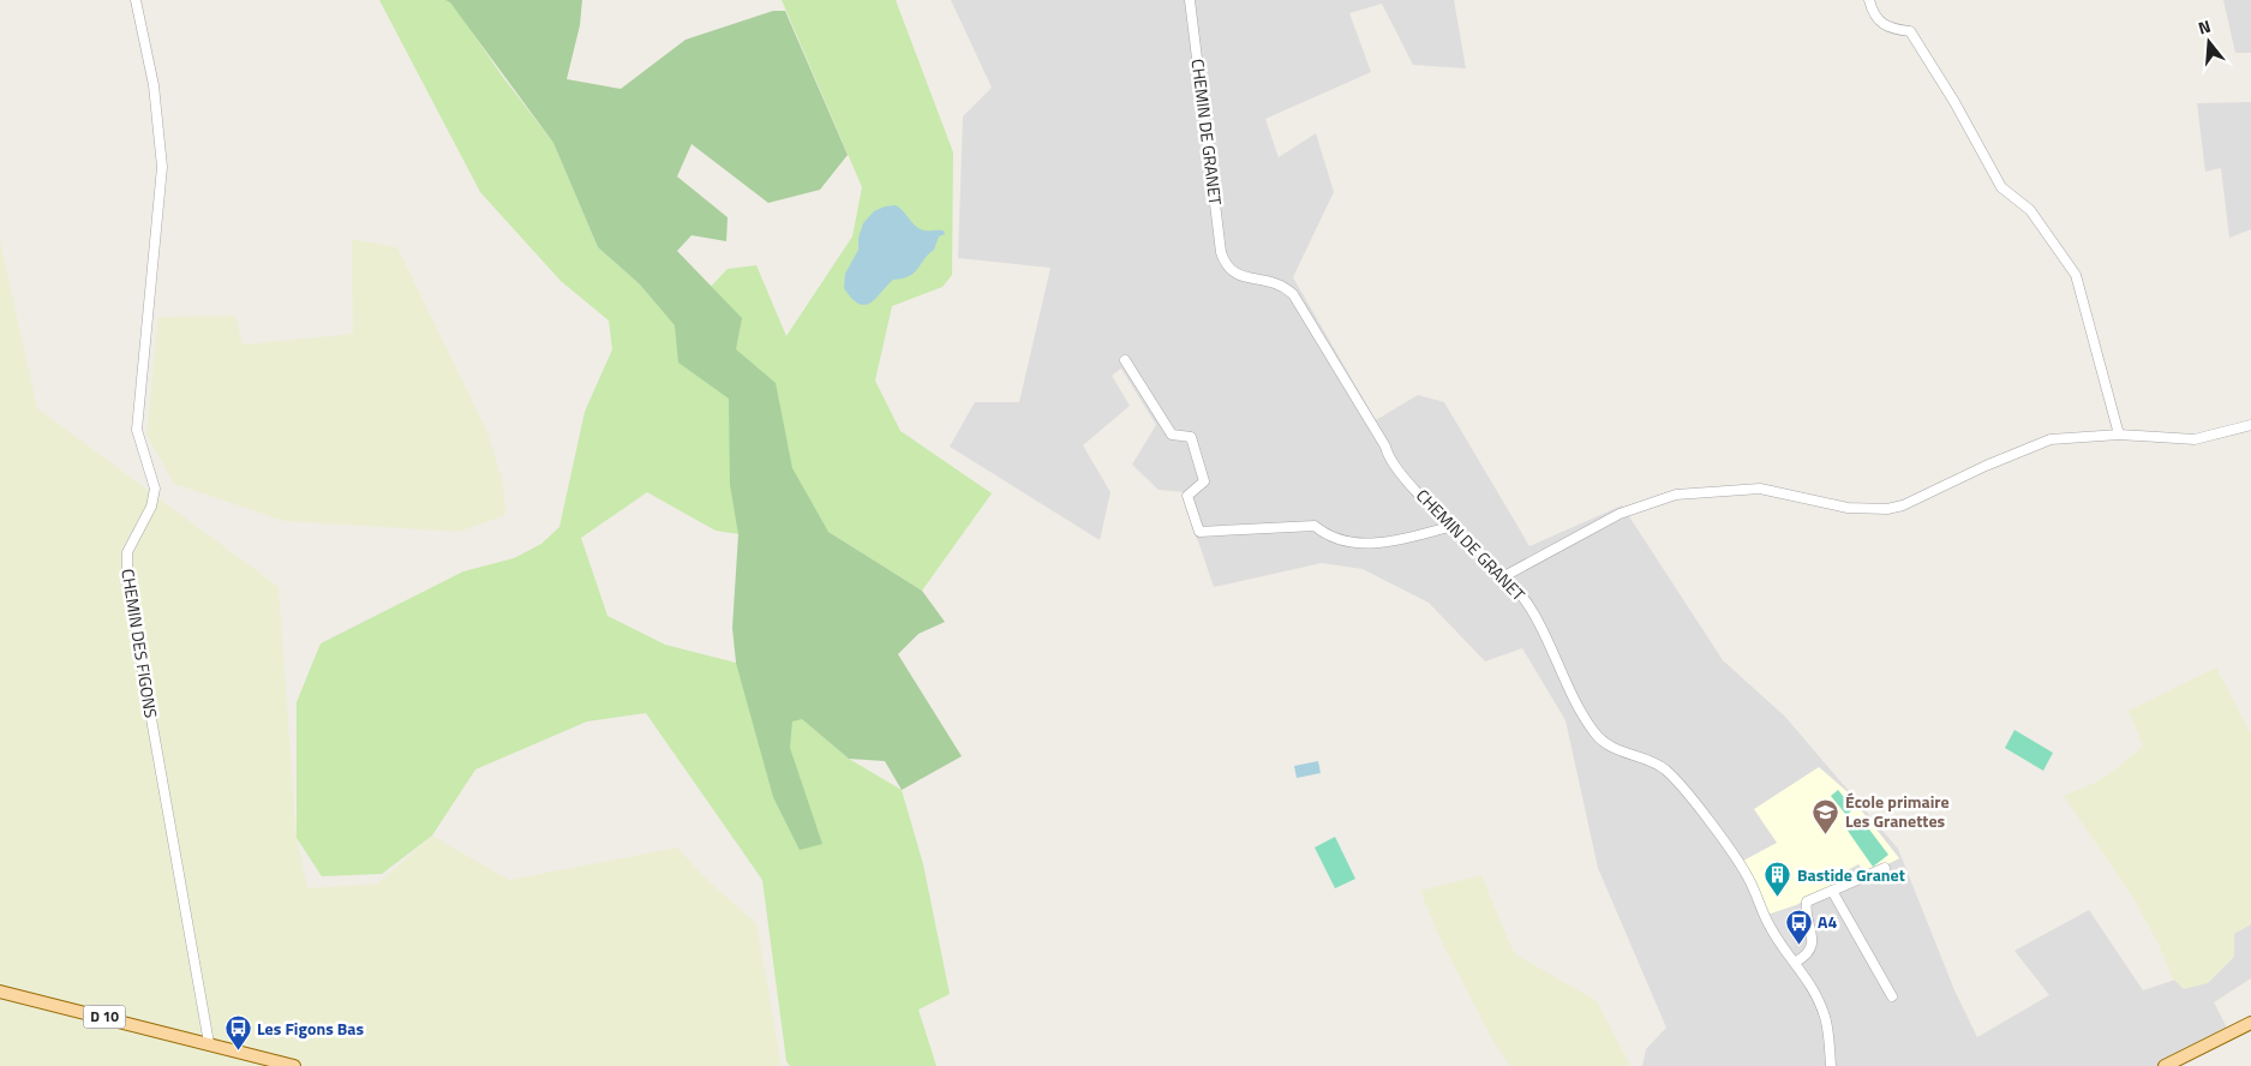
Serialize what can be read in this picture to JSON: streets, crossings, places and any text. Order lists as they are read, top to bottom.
{
  "streets": {
    "main road": ["D 10"],
    "street": ["CHEMIN DE GRANET", "CHEMIN DES FIGONS"]
  },
  "crossings": [
    ["CHEMIN DES FIGONS", "D 10"]
  ],
  "places": {
    "school or university": ["École primaire Les Granettes"],
    "building": ["Bastide Granet"],
    "bus stop": ["A4", "Les Figons Bas"]
  },
  "north": "top"
}
